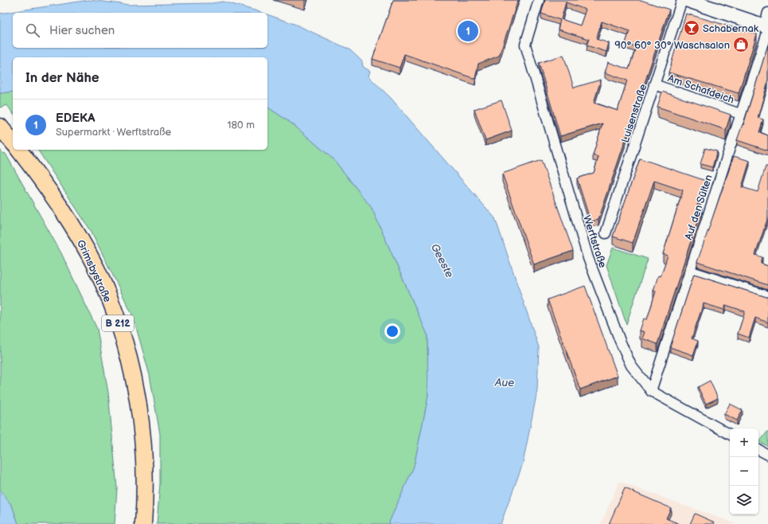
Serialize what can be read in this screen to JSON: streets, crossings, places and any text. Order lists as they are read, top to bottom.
{
  "streets": {
    "highway": ["Grimsbystraße", "B 212"],
    "street": [
      "Am Schafdeich",
      "Luisenstraße",
      "Auf den Sülten",
      "Werftstraße"
    ]
  },
  "crossings": [
    ["Am Schafdeich", "Luisenstraße"],
    ["Am Schafdeich", "Auf den Sülten"],
    ["Auf den Sülten", "Werftstraße"]
  ],
  "water": ["Geeste", "Aue"],
  "places": {
    "bar": ["Schabernak"],
    "shop": ["90° 60° 30° Waschsalon"]
  },
  "page": {
    "search": "Hier suchen",
    "pins": "1",
    "heading": "In der Nähe",
    "list": [
      {
        "mark": "1",
        "name": "EDEKA",
        "note": "Supermarkt · Werftstraße",
        "value": "180 m"
      }
    ],
    "map_buttons": ["+", "−"]
  }
}
